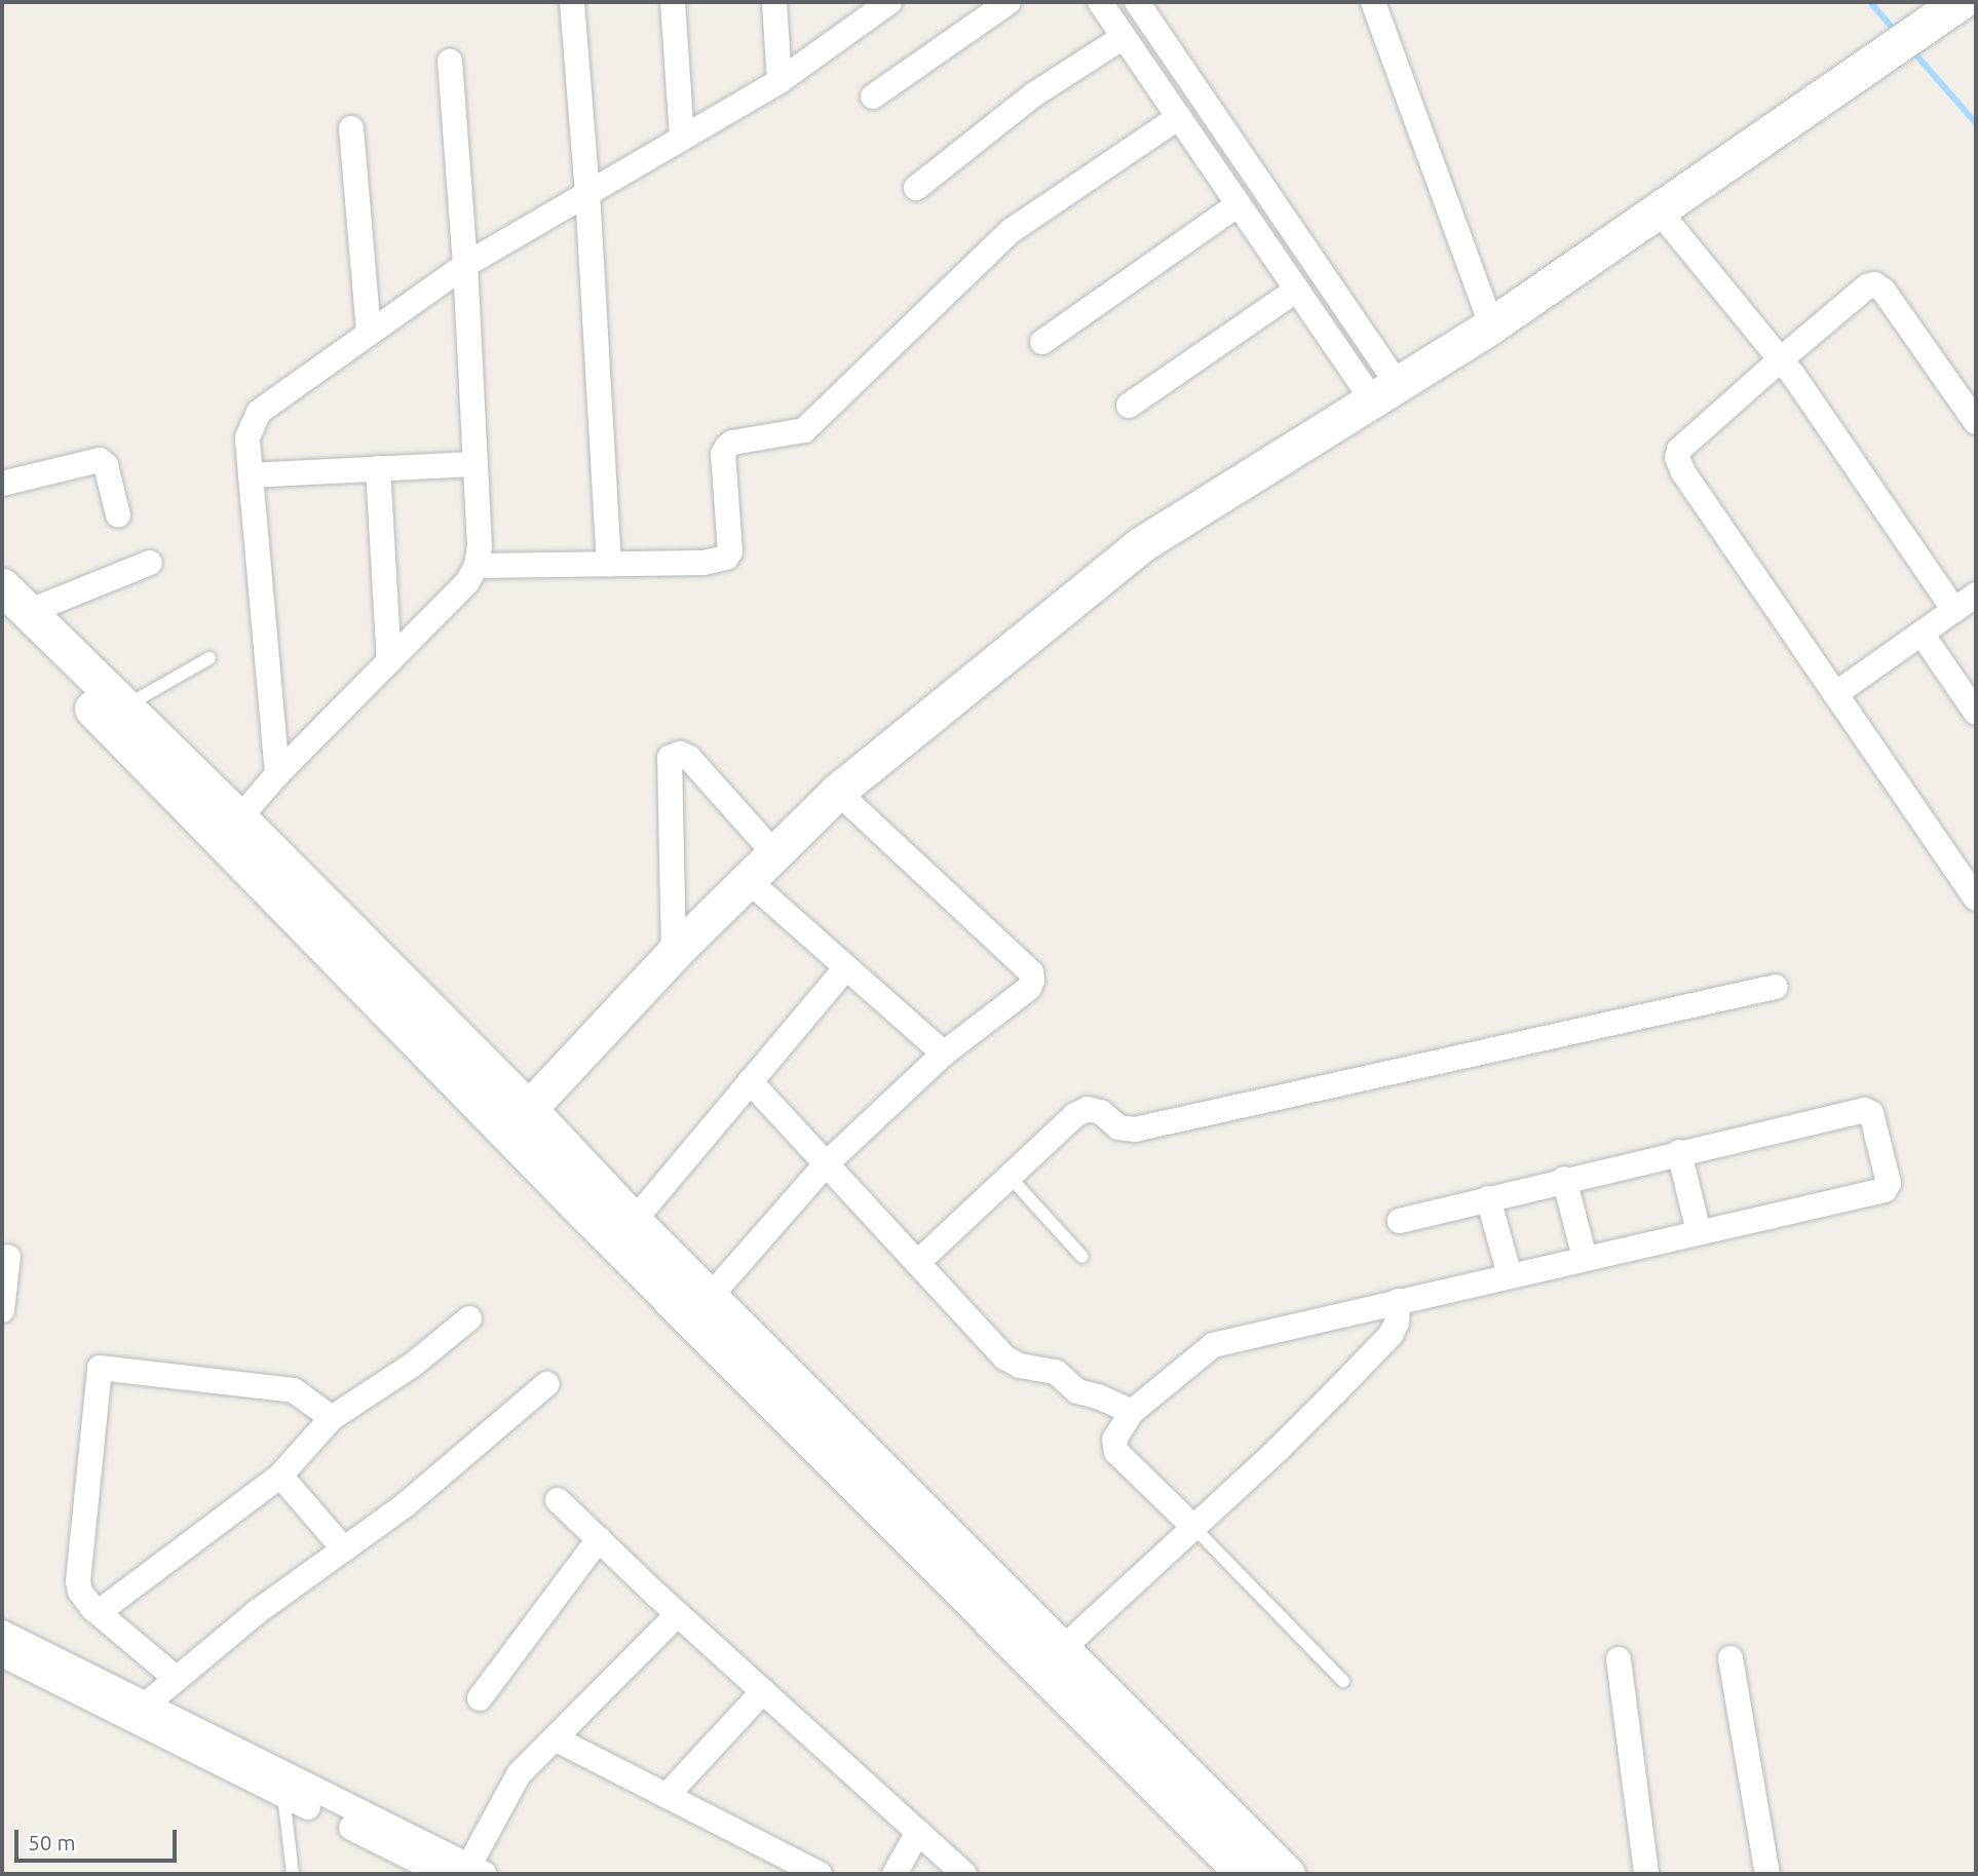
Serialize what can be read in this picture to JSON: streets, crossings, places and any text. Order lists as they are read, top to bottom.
{
  "scale_bar": "50 m"
}
